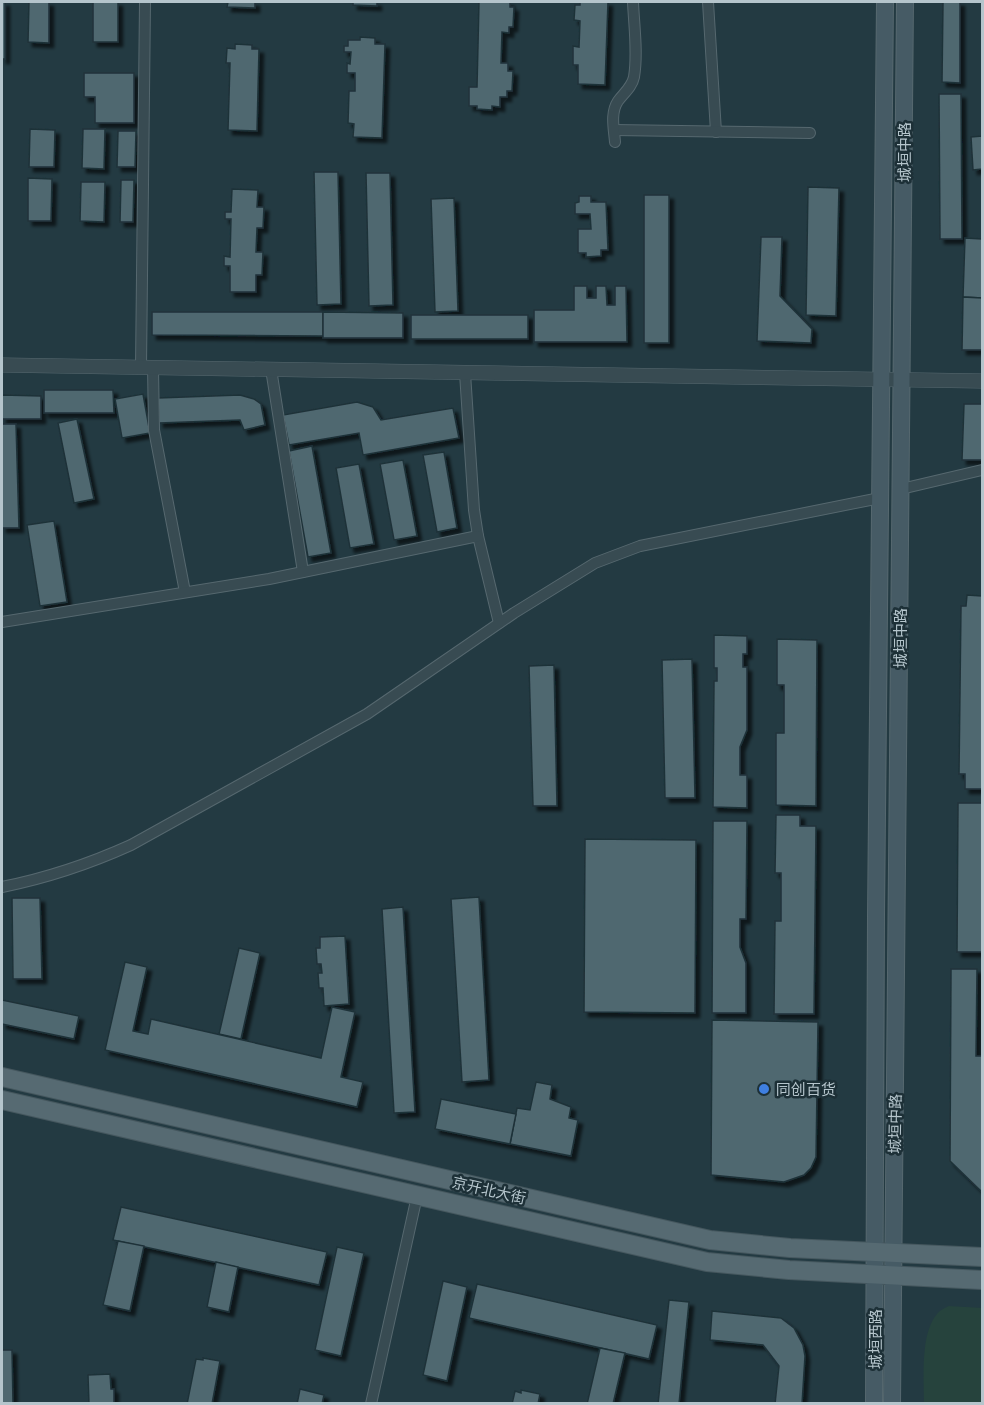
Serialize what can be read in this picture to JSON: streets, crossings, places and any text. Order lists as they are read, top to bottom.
{
  "streets": {
    "main road": ["城垣中路", "京开北大街", "城垣西路"]
  },
  "crossings": [
    ["城垣中路", "京开北大街"],
    ["城垣中路", "城垣西路"],
    ["京开北大街", "城垣西路"]
  ],
  "places": ["同创百货"]
}
